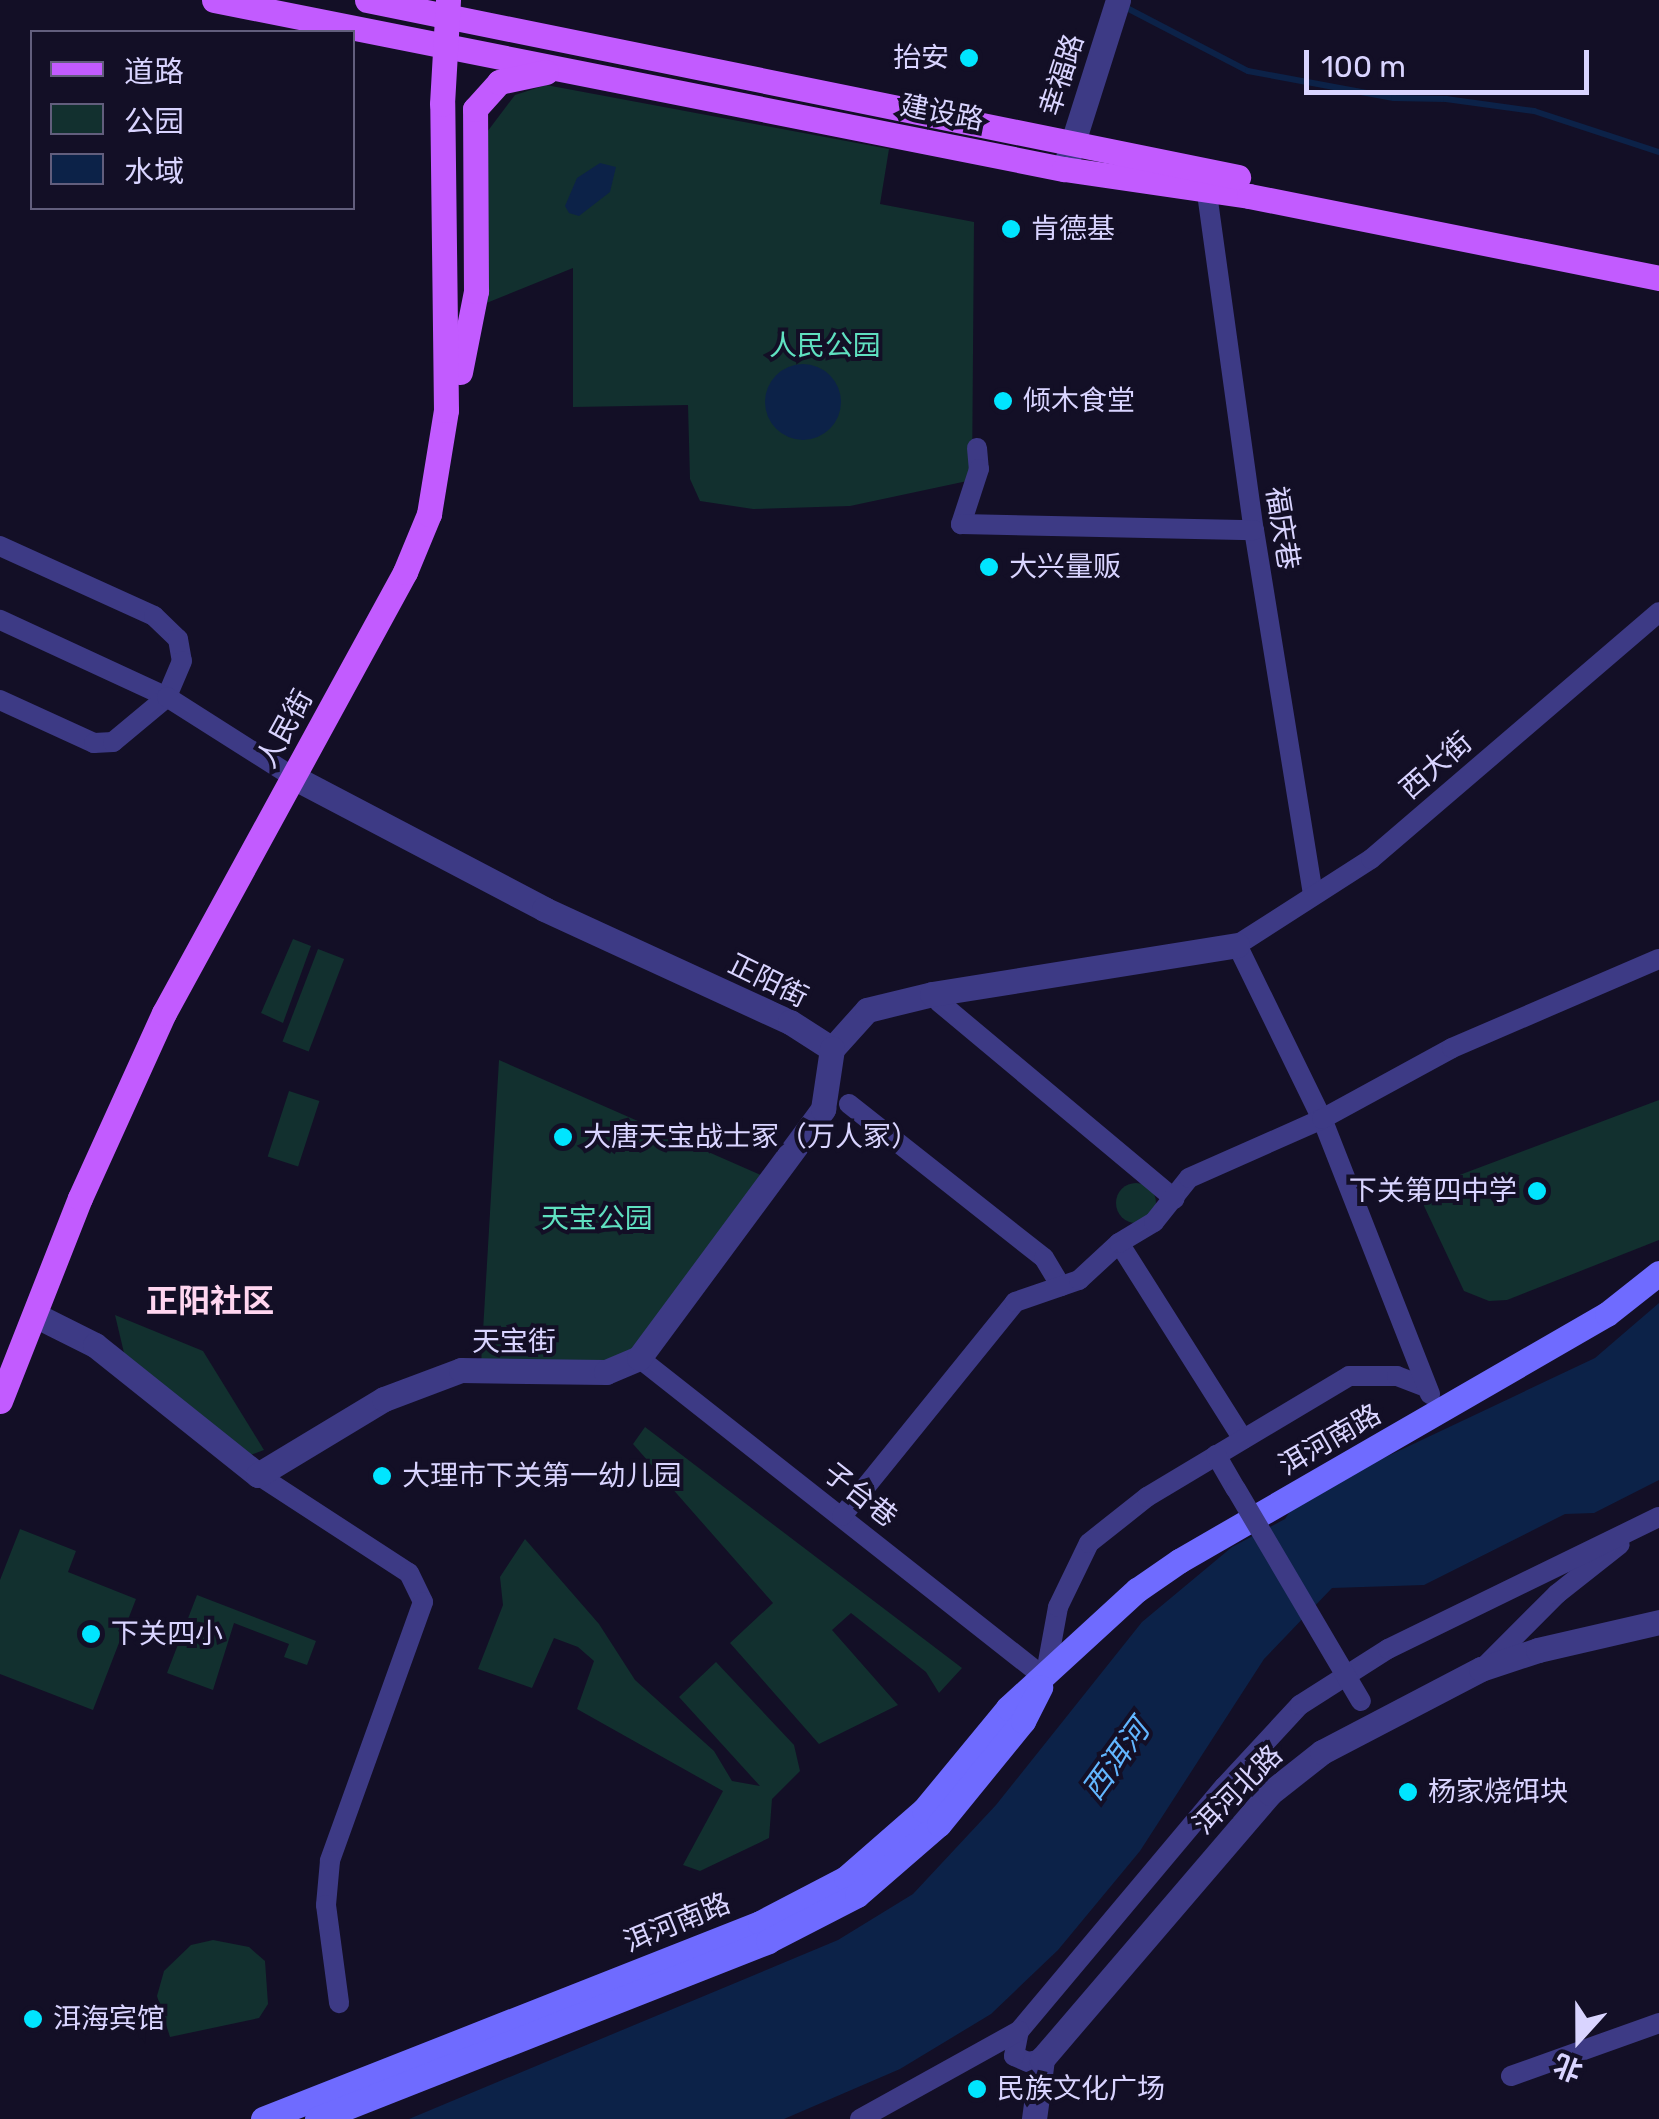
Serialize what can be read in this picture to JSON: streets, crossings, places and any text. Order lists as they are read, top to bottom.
{
  "streets": {
    "main road": ["建设路", "人民街", "洱河南路"],
    "street": [
      "幸福路",
      "福庆巷",
      "西大街",
      "正阳街",
      "天宝街",
      "子台巷",
      "洱河北路"
    ]
  },
  "crossings": [
    ["幸福路", "建设路"],
    ["建设路", "福庆巷"],
    ["建设路", "人民街"],
    ["福庆巷", "西大街"],
    ["人民街", "正阳街"],
    ["天宝街", "子台巷"],
    ["洱河南路", "子台巷"]
  ],
  "districts": ["正阳社区"],
  "water": ["西洱河"],
  "parks": ["人民公园", "天宝公园"],
  "places": [
    "抬安",
    "肯德基",
    "倾木食堂",
    "大兴量贩",
    "大唐天宝战士冢（万人冢）",
    "下关第四中学",
    "大理市下关第一幼儿园",
    "下关四小",
    "杨家烧饵块",
    "洱海宾馆",
    "民族文化广场"
  ],
  "legend": ["道路", "公园", "水域"],
  "scale_bar": "100 m",
  "north": "bottom"
}
